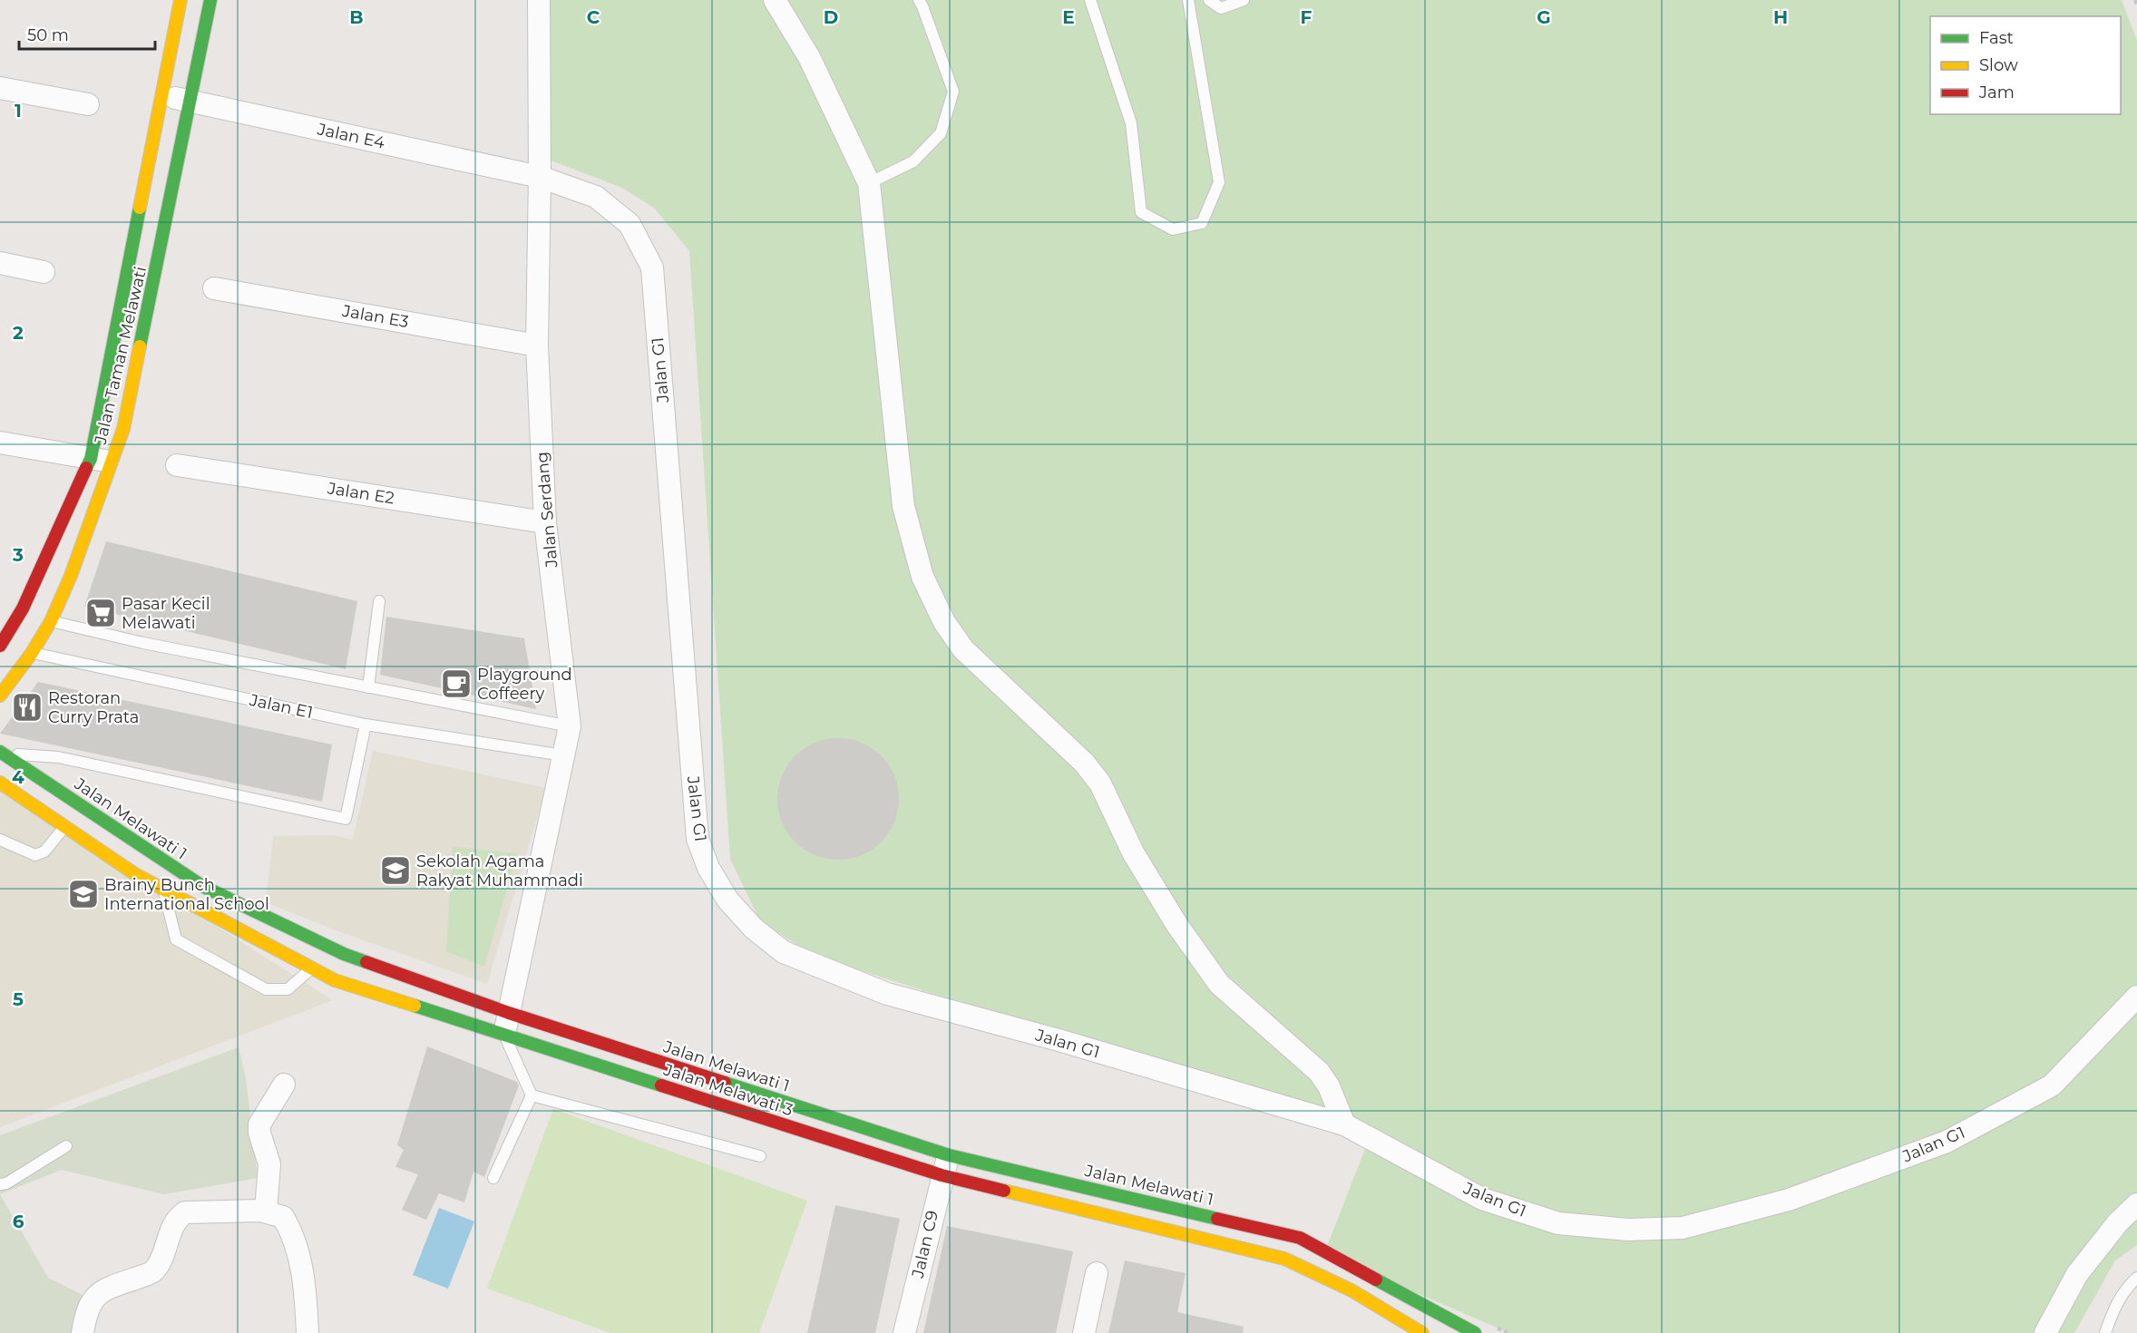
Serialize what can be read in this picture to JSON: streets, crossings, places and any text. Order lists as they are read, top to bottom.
{
  "streets": {
    "street": [
      "Jalan E4",
      "Jalan E3",
      "Jalan Taman Melawati",
      "Jalan G1",
      "Jalan E2",
      "Jalan Serdang",
      "Jalan Melawati 1",
      "Jalan Melawati 3",
      "Jalan C9"
    ],
    "lane": ["Jalan E1"]
  },
  "crossings": [
    ["Jalan E4", "Jalan Taman Melawati"],
    ["Jalan E4", "Jalan G1"],
    ["Jalan E4", "Jalan Serdang"],
    ["Jalan E3", "Jalan Serdang"],
    ["Jalan Taman Melawati", "Jalan E1"],
    ["Jalan G1", "Jalan Serdang"],
    ["Jalan E2", "Jalan Serdang"],
    ["Jalan Serdang", "Jalan E1"],
    ["Jalan Serdang", "Jalan Melawati 1"],
    ["Jalan Serdang", "Jalan Melawati 3"],
    ["Jalan Melawati 1", "Jalan Melawati 3"],
    ["Jalan Melawati 1", "Jalan C9"],
    ["Jalan Melawati 3", "Jalan C9"]
  ],
  "places": {
    "supermarket": ["Pasar Kecil Melawati"],
    "cafe": ["Playground Coffeery"],
    "restaurant": ["Restoran Curry Prata"],
    "school or university": ["Sekolah Agama Rakyat Muhammadi", "Brainy Bunch International School"]
  },
  "legend": ["Fast", "Slow", "Jam"],
  "scale_bar": "50 m",
  "grid": {
    "columns": [
      "B",
      "C",
      "D",
      "E",
      "F",
      "G",
      "H"
    ],
    "rows": [
      "1",
      "2",
      "3",
      "4",
      "5",
      "6"
    ]
  }
}
